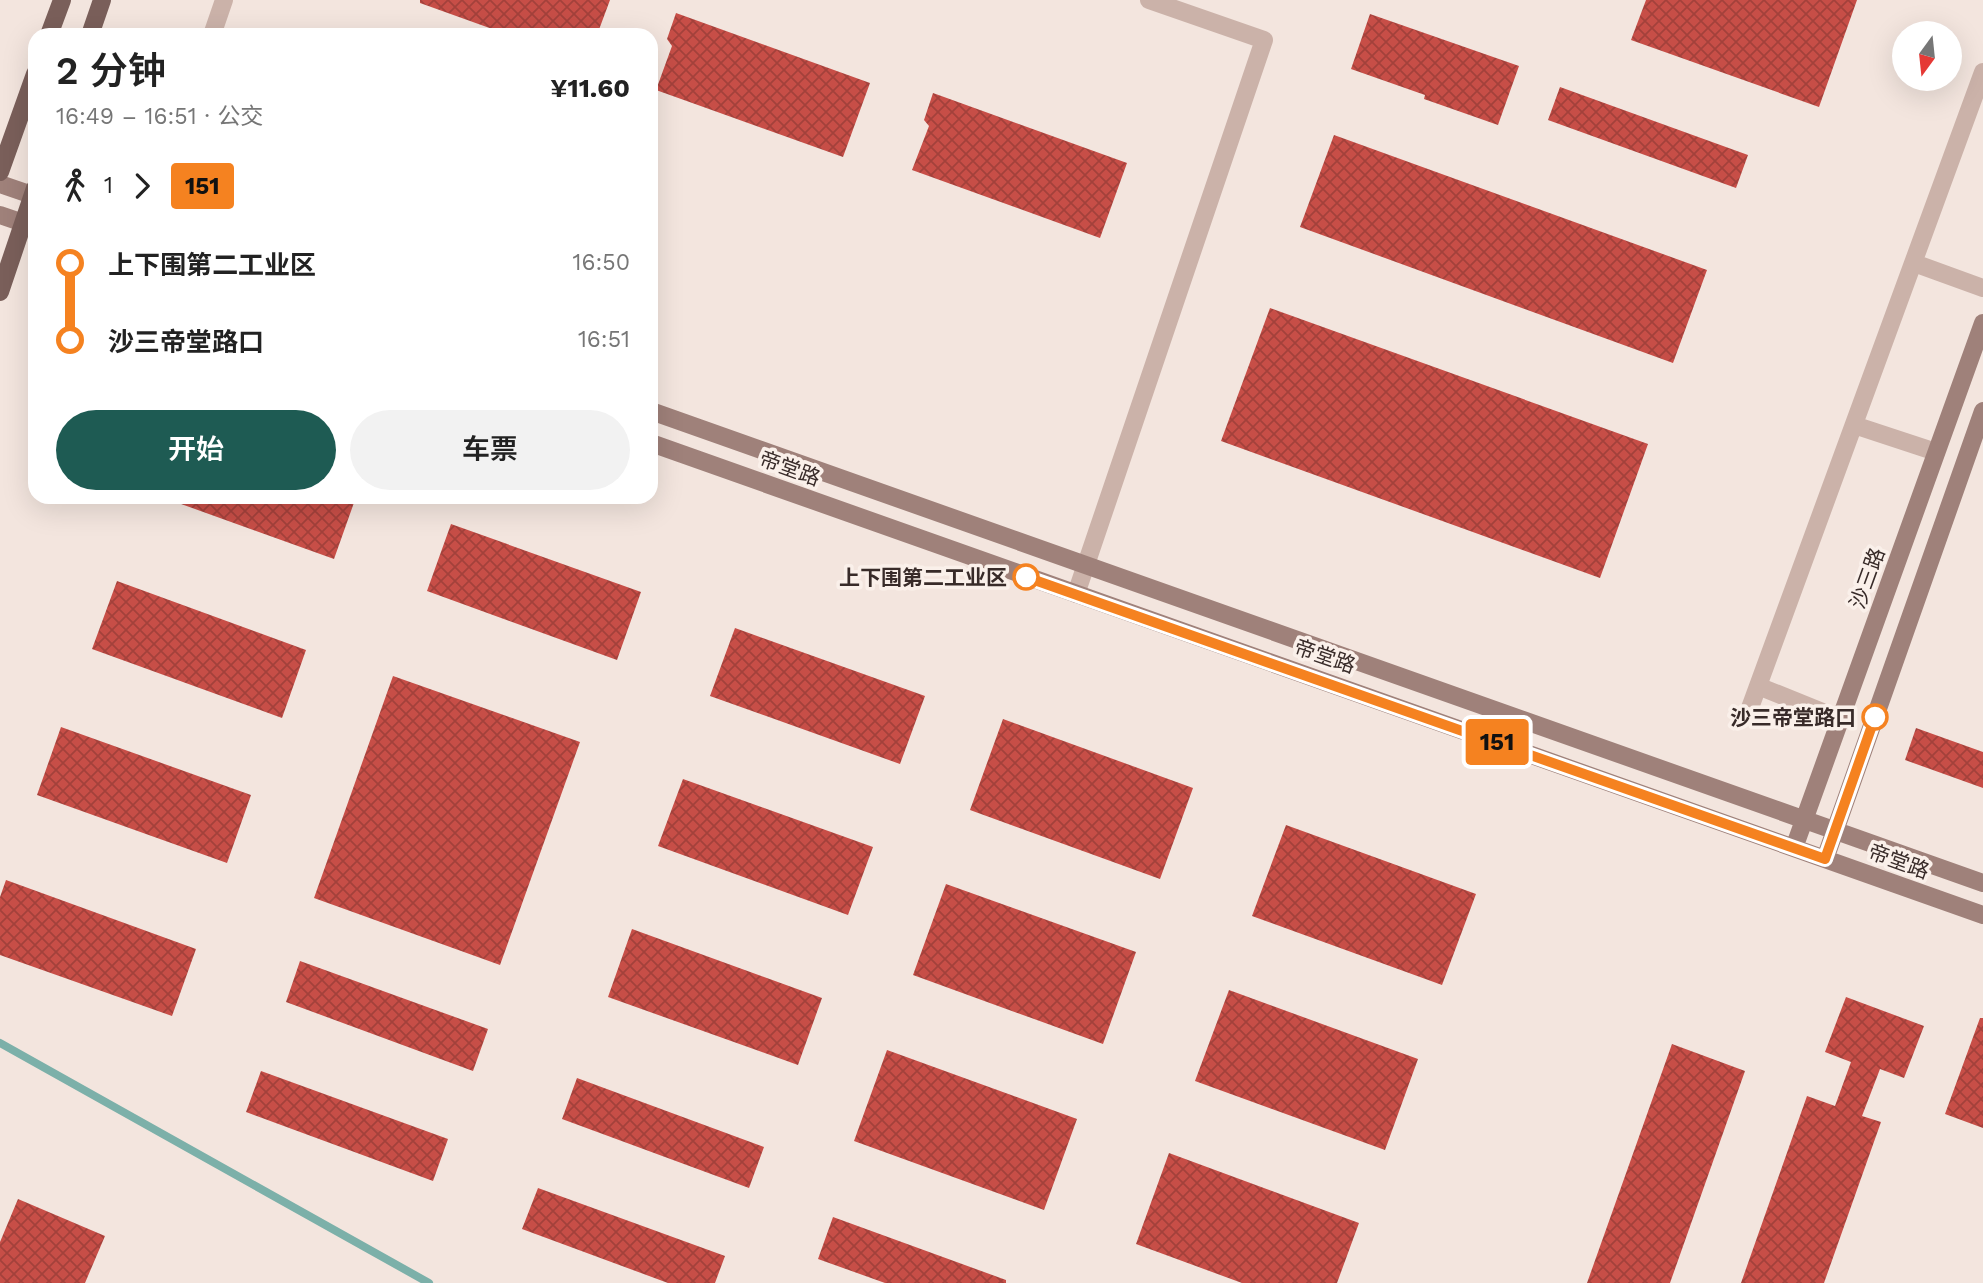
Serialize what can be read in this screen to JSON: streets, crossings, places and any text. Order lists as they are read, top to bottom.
{
  "streets": {
    "street": ["帝堂路", "沙三路"]
  },
  "crossings": [
    ["帝堂路", "沙三路"]
  ],
  "places": ["上下围第二工业区", "沙三帝堂路口"],
  "lines": ["bus line 151"],
  "north": "bottom",
  "page": {
    "on_map": "151",
    "heading": ["2 分钟", "16:49 – 16:51 · 公交", "¥11.60"],
    "legs": ["1", "151"],
    "list": [
      {
        "name": "上下围第二工业区",
        "value": "16:50"
      },
      {
        "name": "沙三帝堂路口",
        "value": "16:51"
      }
    ],
    "buttons": ["开始", "车票"]
  }
}
